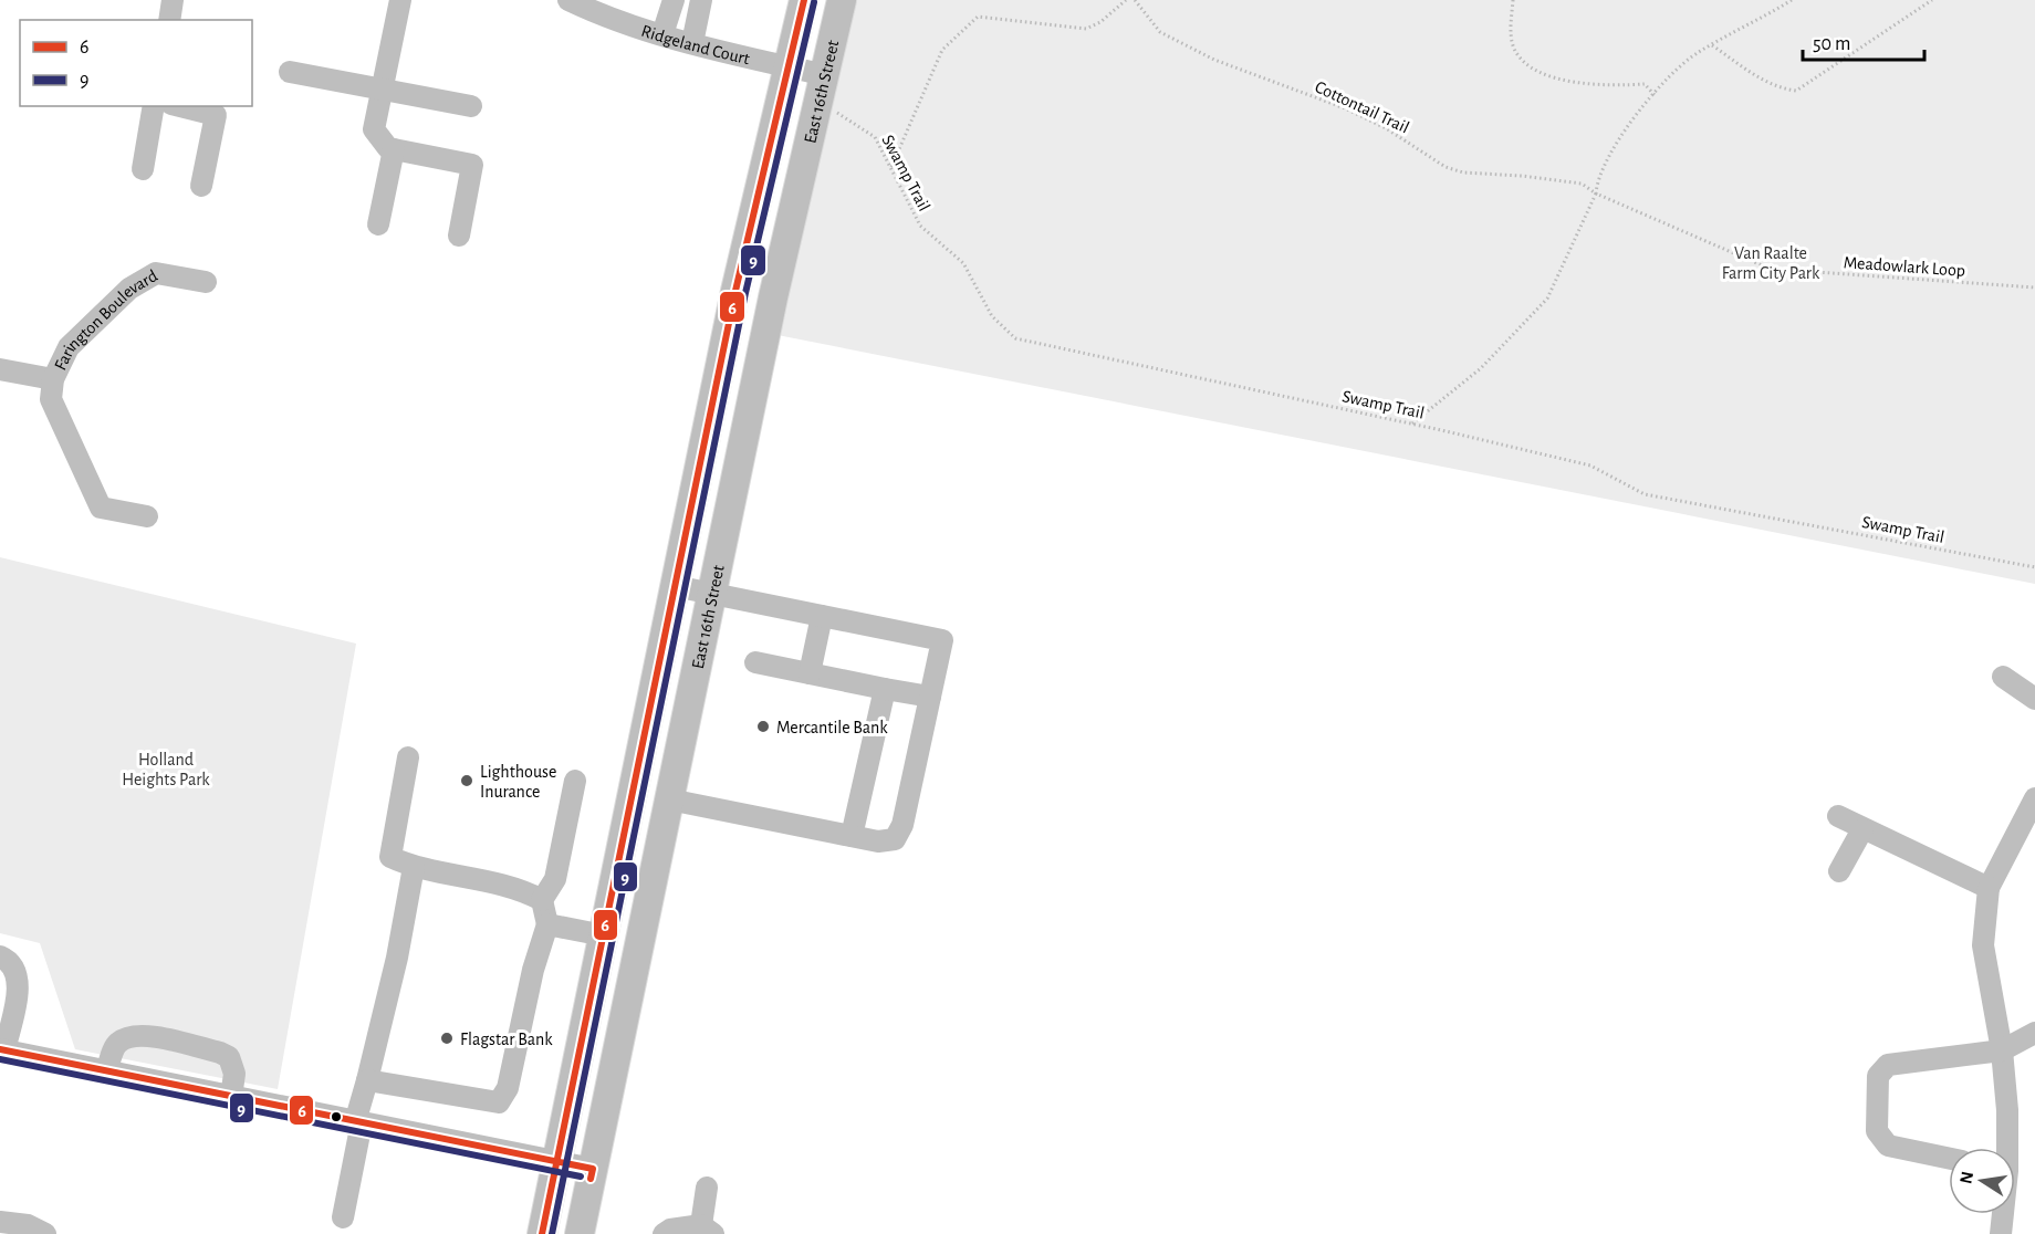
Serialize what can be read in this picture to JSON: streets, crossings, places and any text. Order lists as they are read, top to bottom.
{
  "streets": {
    "main road": ["East 16th Street"],
    "street": ["Ridgeland Court", "Farington Boulevard"],
    "path": ["Cottontail Trail", "Swamp Trail", "Meadowlark Loop"]
  },
  "crossings": [
    ["Ridgeland Court", "East 16th Street"],
    ["Cottontail Trail", "Meadowlark Loop"]
  ],
  "parks": ["Van Raalte Farm City Park", "Holland Heights Park"],
  "places": ["Mercantile Bank", "Lighthouse Inurance", "Flagstar Bank"],
  "lines": ["transit line 6", "transit line 9"],
  "legend": ["6", "9"],
  "scale_bar": "50 m",
  "north": "left"
}
